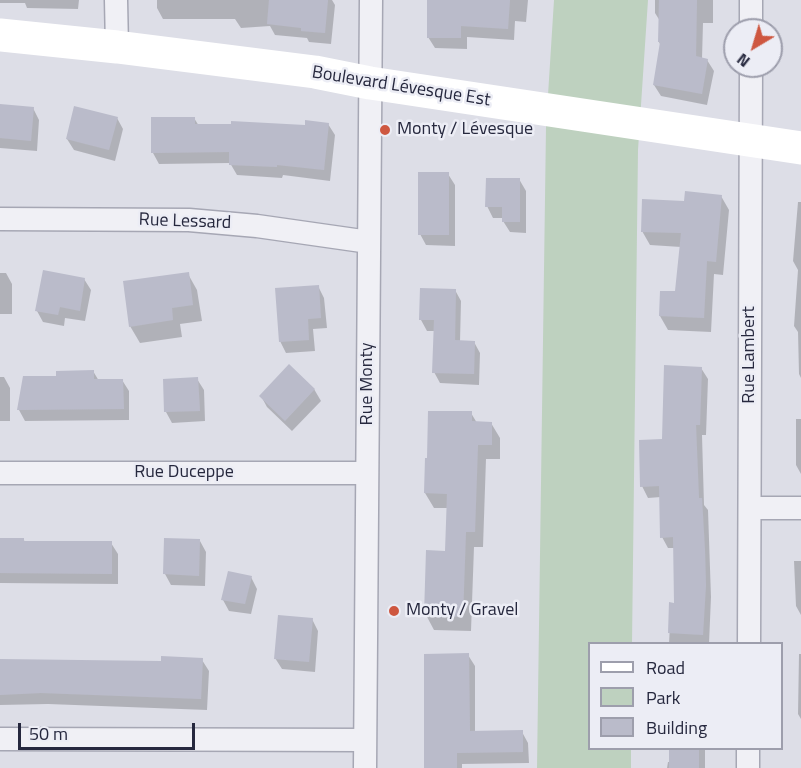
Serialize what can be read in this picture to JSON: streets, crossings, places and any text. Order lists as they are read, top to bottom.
{
  "streets": {
    "street": [
      "Boulevard Lévesque Est",
      "Rue Lessard",
      "Rue Lambert",
      "Rue Monty",
      "Rue Duceppe"
    ]
  },
  "crossings": [
    ["Boulevard Lévesque Est", "Rue Lambert"],
    ["Boulevard Lévesque Est", "Rue Monty"],
    ["Rue Lessard", "Rue Monty"],
    ["Rue Monty", "Rue Duceppe"]
  ],
  "places": ["Monty / Lévesque", "Monty / Gravel"],
  "legend": ["Road", "Park", "Building"],
  "scale_bar": "50 m",
  "north": "bottom left"
}
